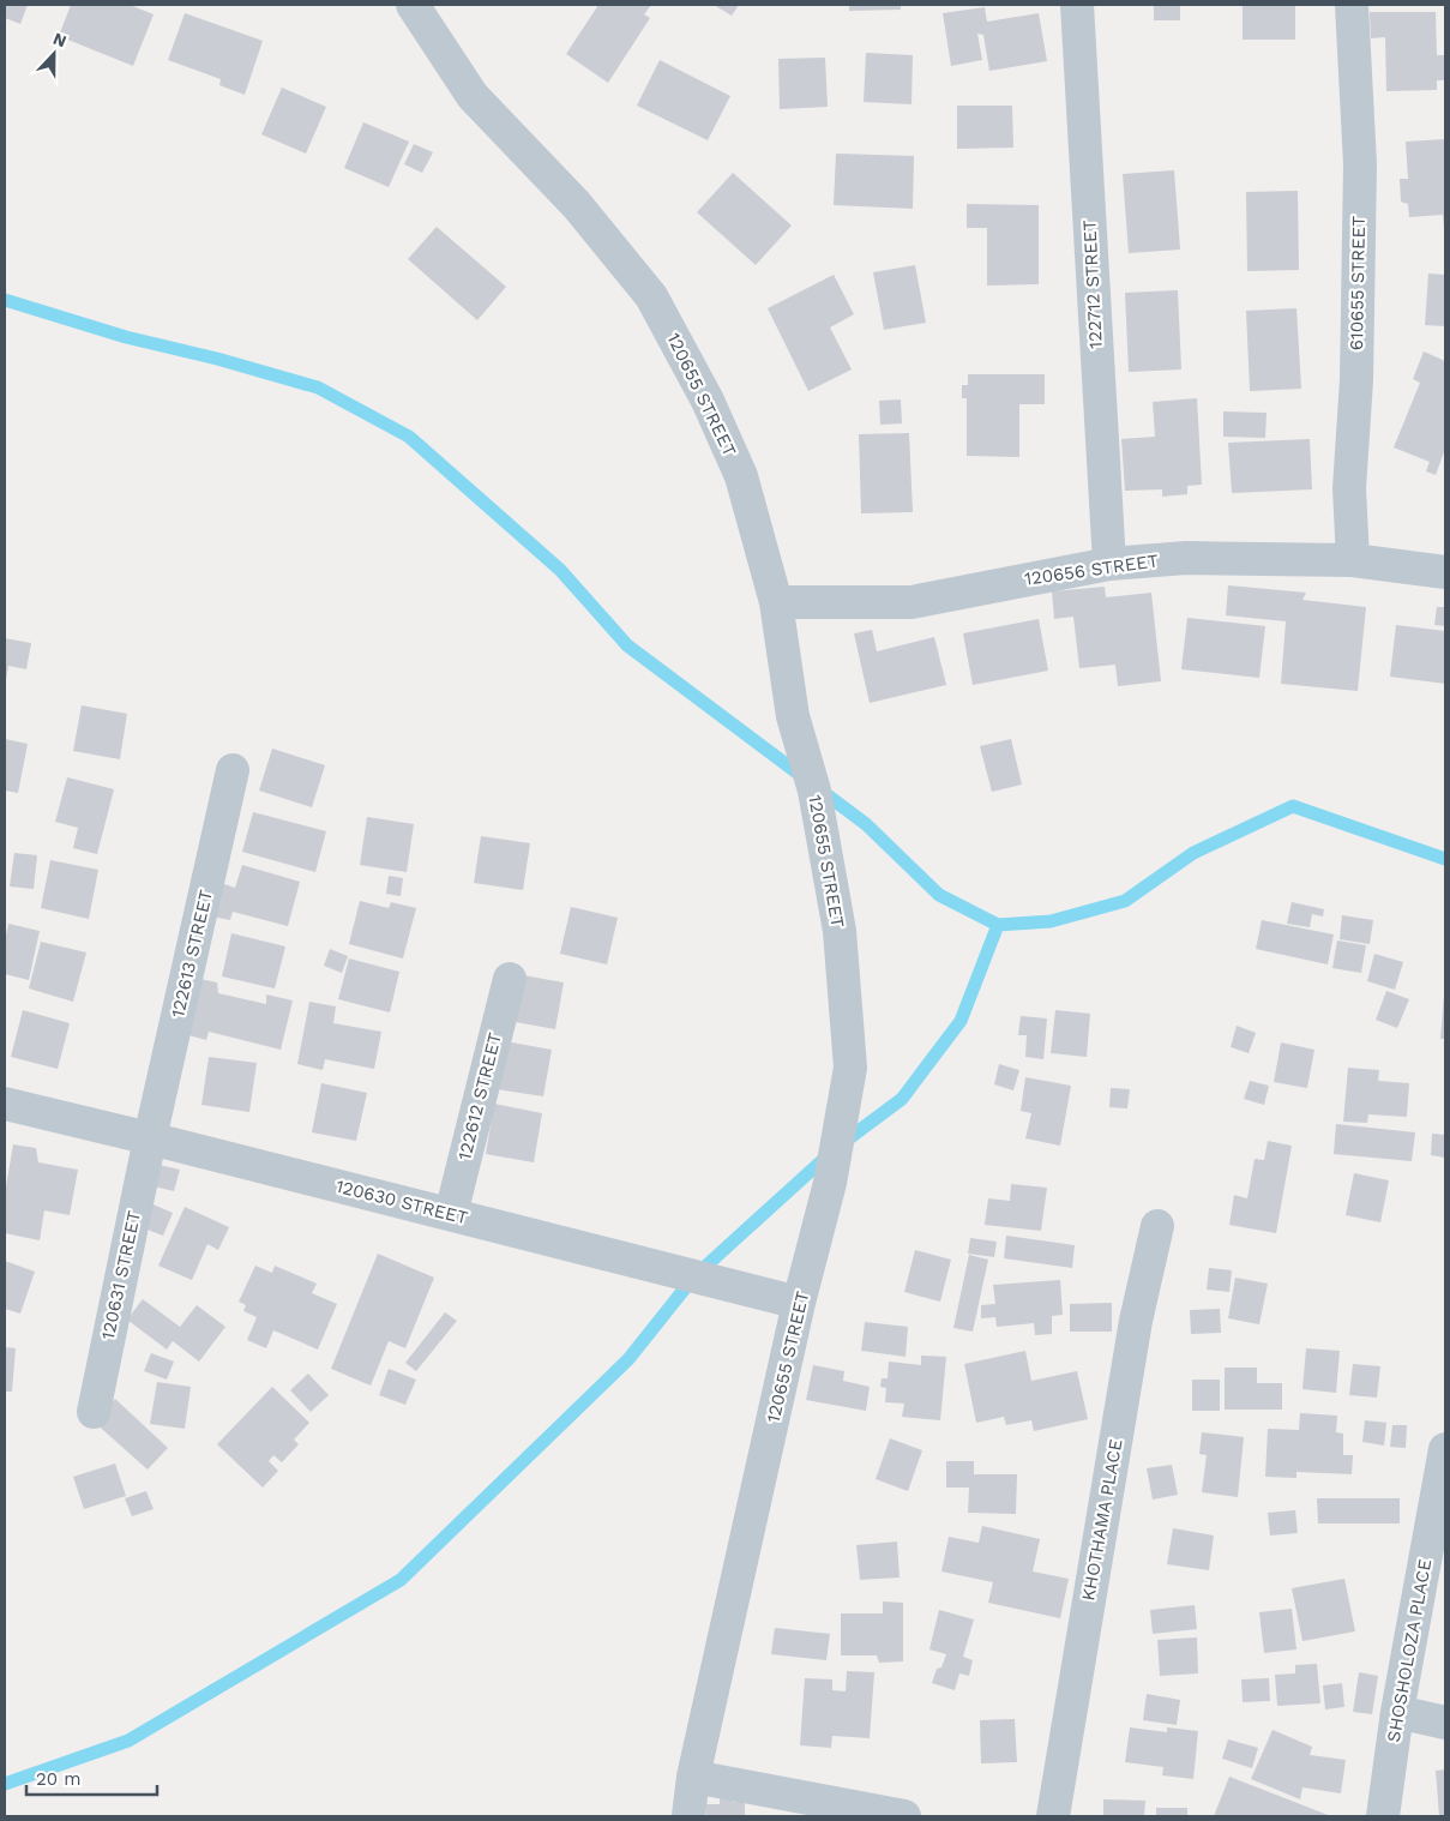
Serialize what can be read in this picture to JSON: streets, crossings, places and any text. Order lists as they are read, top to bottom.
{
  "streets": {
    "street": [
      "610655 STREET",
      "122712 STREET",
      "120655 STREET",
      "120656 STREET",
      "122613 STREET",
      "122612 STREET",
      "120630 STREET",
      "120631 STREET",
      "KHOTHAMA PLACE",
      "SHOSHOLOZA PLACE"
    ]
  },
  "crossings": [
    ["610655 STREET", "120656 STREET"],
    ["122712 STREET", "120656 STREET"],
    ["120655 STREET", "120656 STREET"],
    ["120655 STREET", "120630 STREET"],
    ["122613 STREET", "120630 STREET"],
    ["122613 STREET", "120631 STREET"],
    ["122612 STREET", "120630 STREET"],
    ["120630 STREET", "120631 STREET"]
  ],
  "scale_bar": "20 m",
  "north": "top"
}
